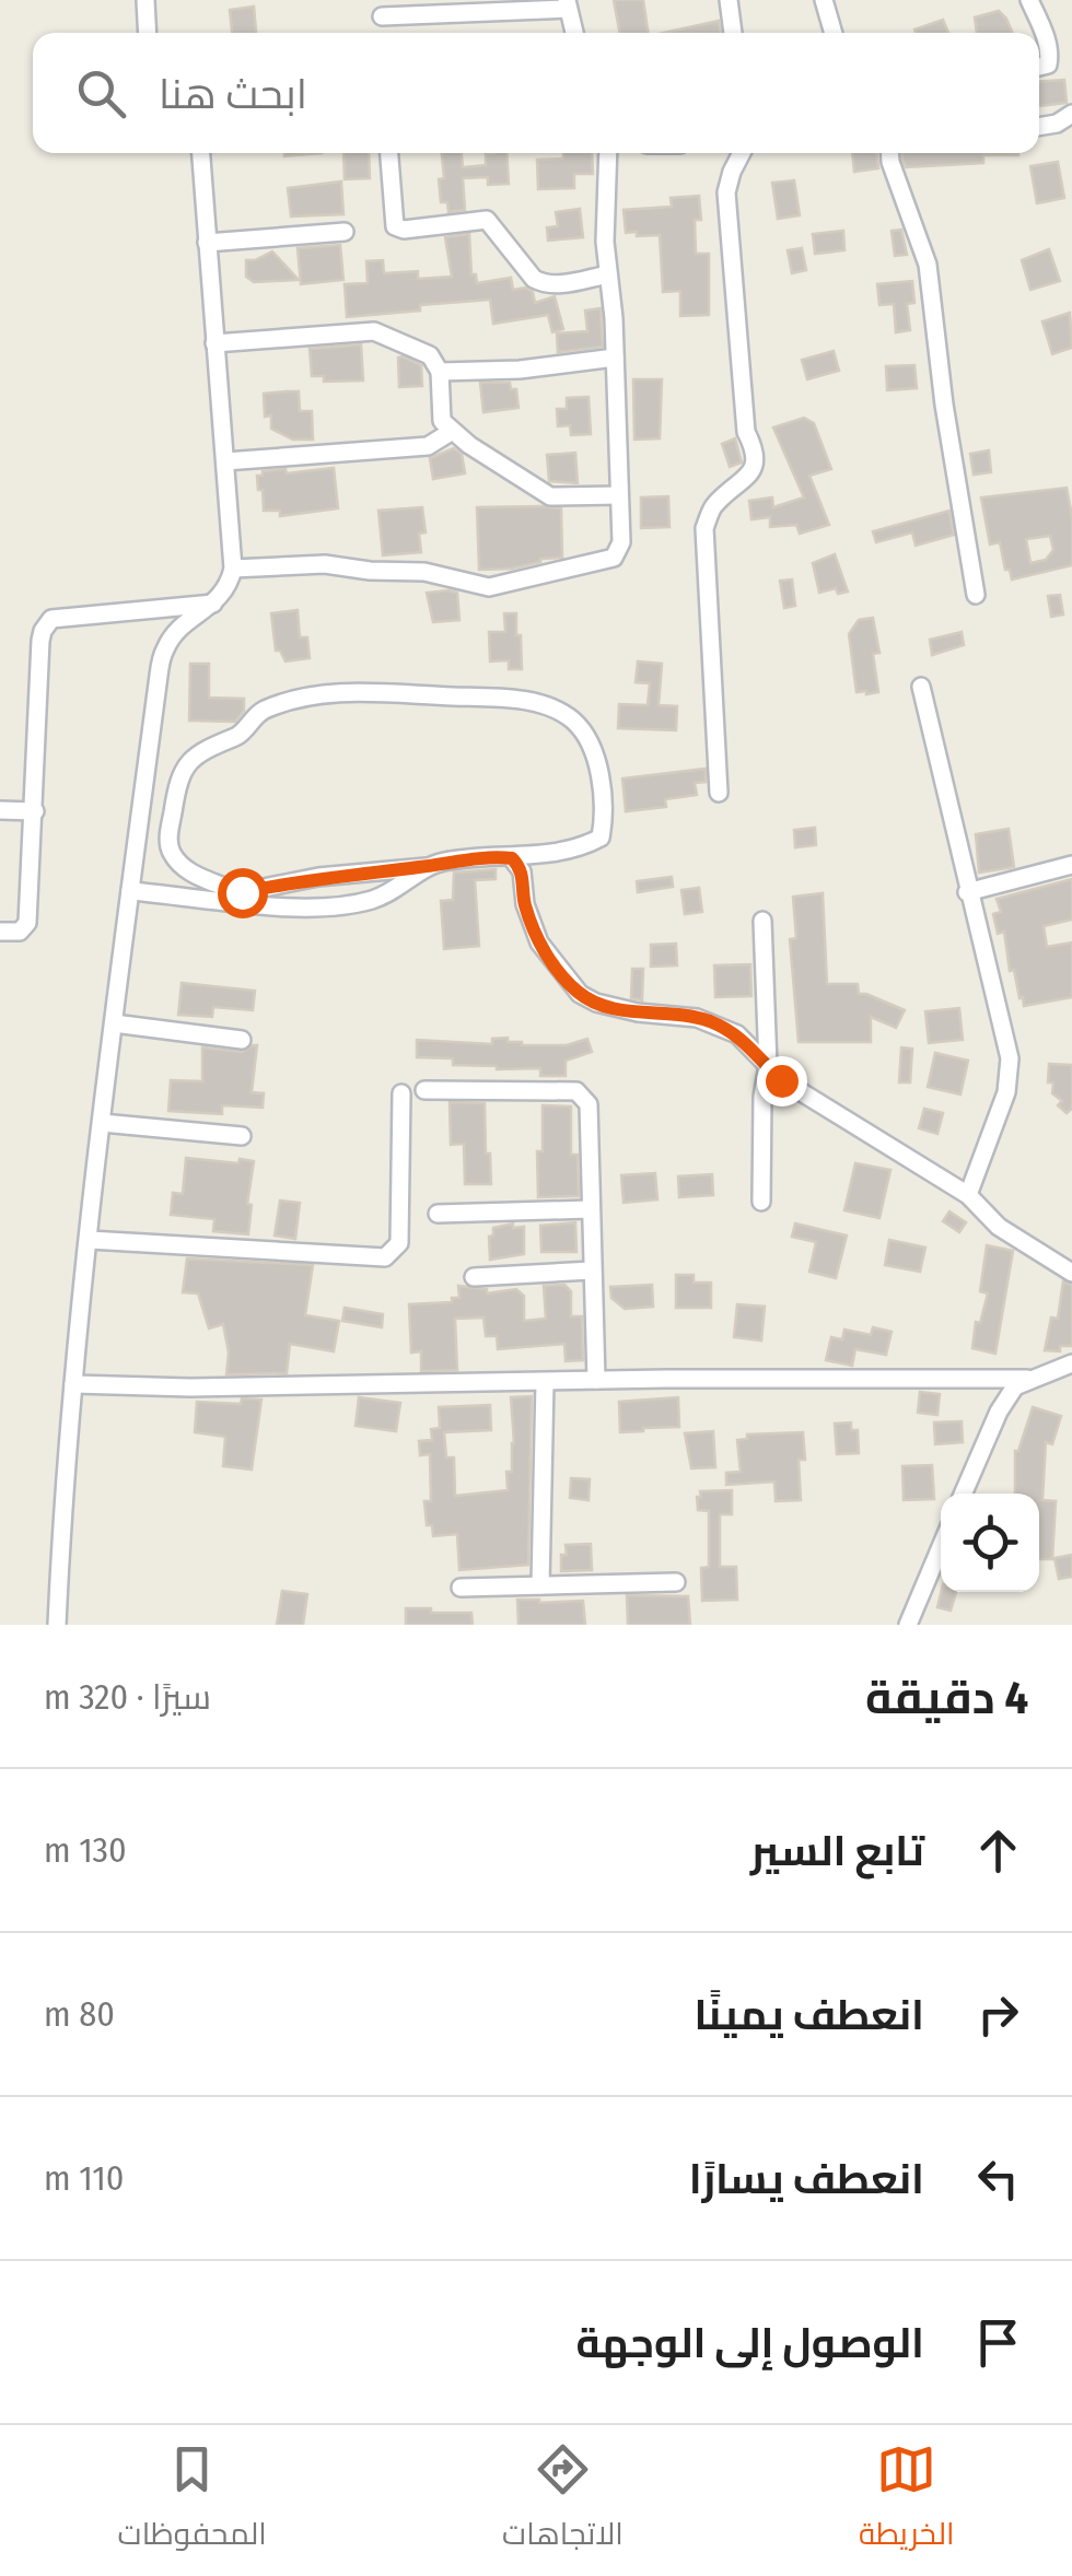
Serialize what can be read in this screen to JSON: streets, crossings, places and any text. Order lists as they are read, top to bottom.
{
  "page": {
    "search": "ابحث هنا",
    "heading": ["4 دقيقة", "سيرًا · 320 m"],
    "list": [
      ["تابع السير", "130 m"],
      ["انعطف يمينًا", "80 m"],
      ["انعطف يسارًا", "110 m"],
      "الوصول إلى الوجهة"
    ],
    "nav": ["الخريطة", "الاتجاهات", "المحفوظات"]
  }
}
